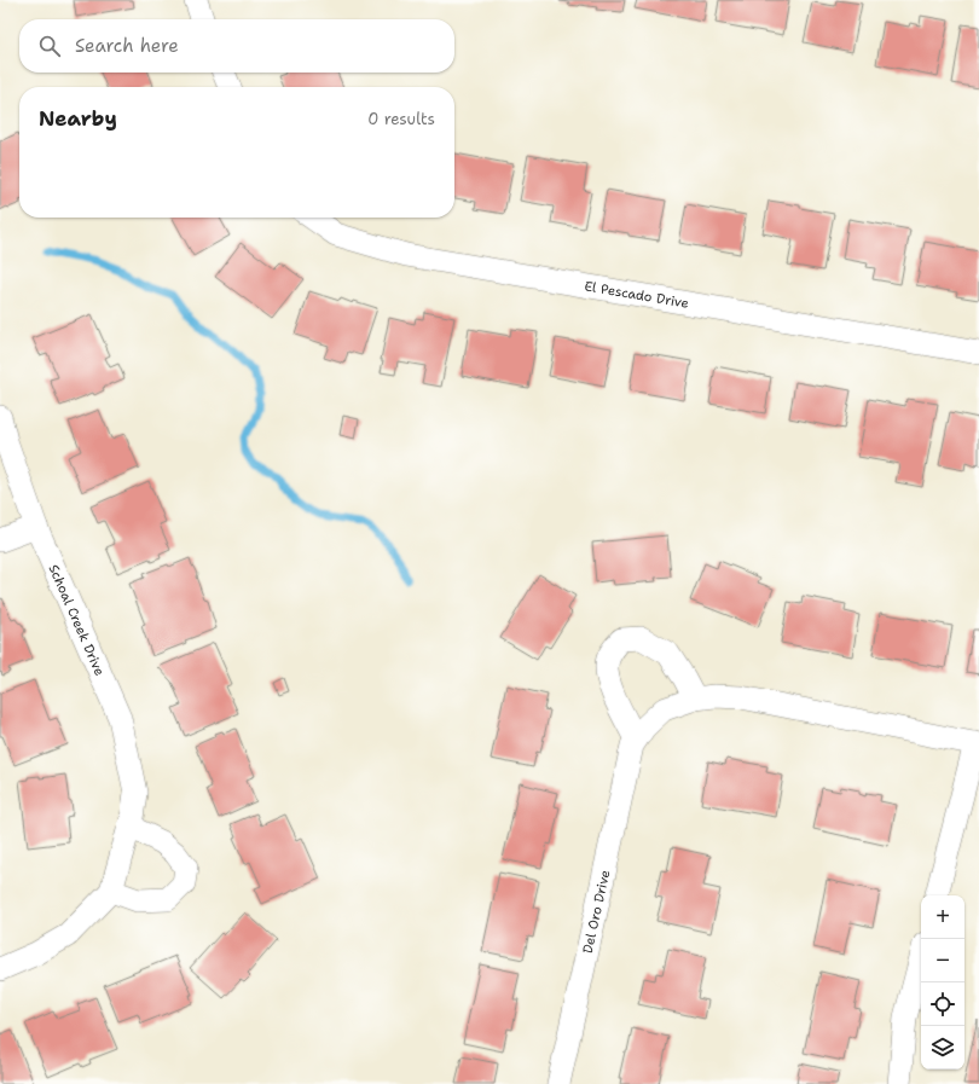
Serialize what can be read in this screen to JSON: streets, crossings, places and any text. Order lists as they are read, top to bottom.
{
  "streets": {
    "street": ["El Pescado Drive", "Schoal Creek Drive", "Del Oro Drive"]
  },
  "page": {
    "search": "Search here",
    "heading": ["Nearby", "0 results"],
    "map_buttons": ["+", "−"]
  }
}
